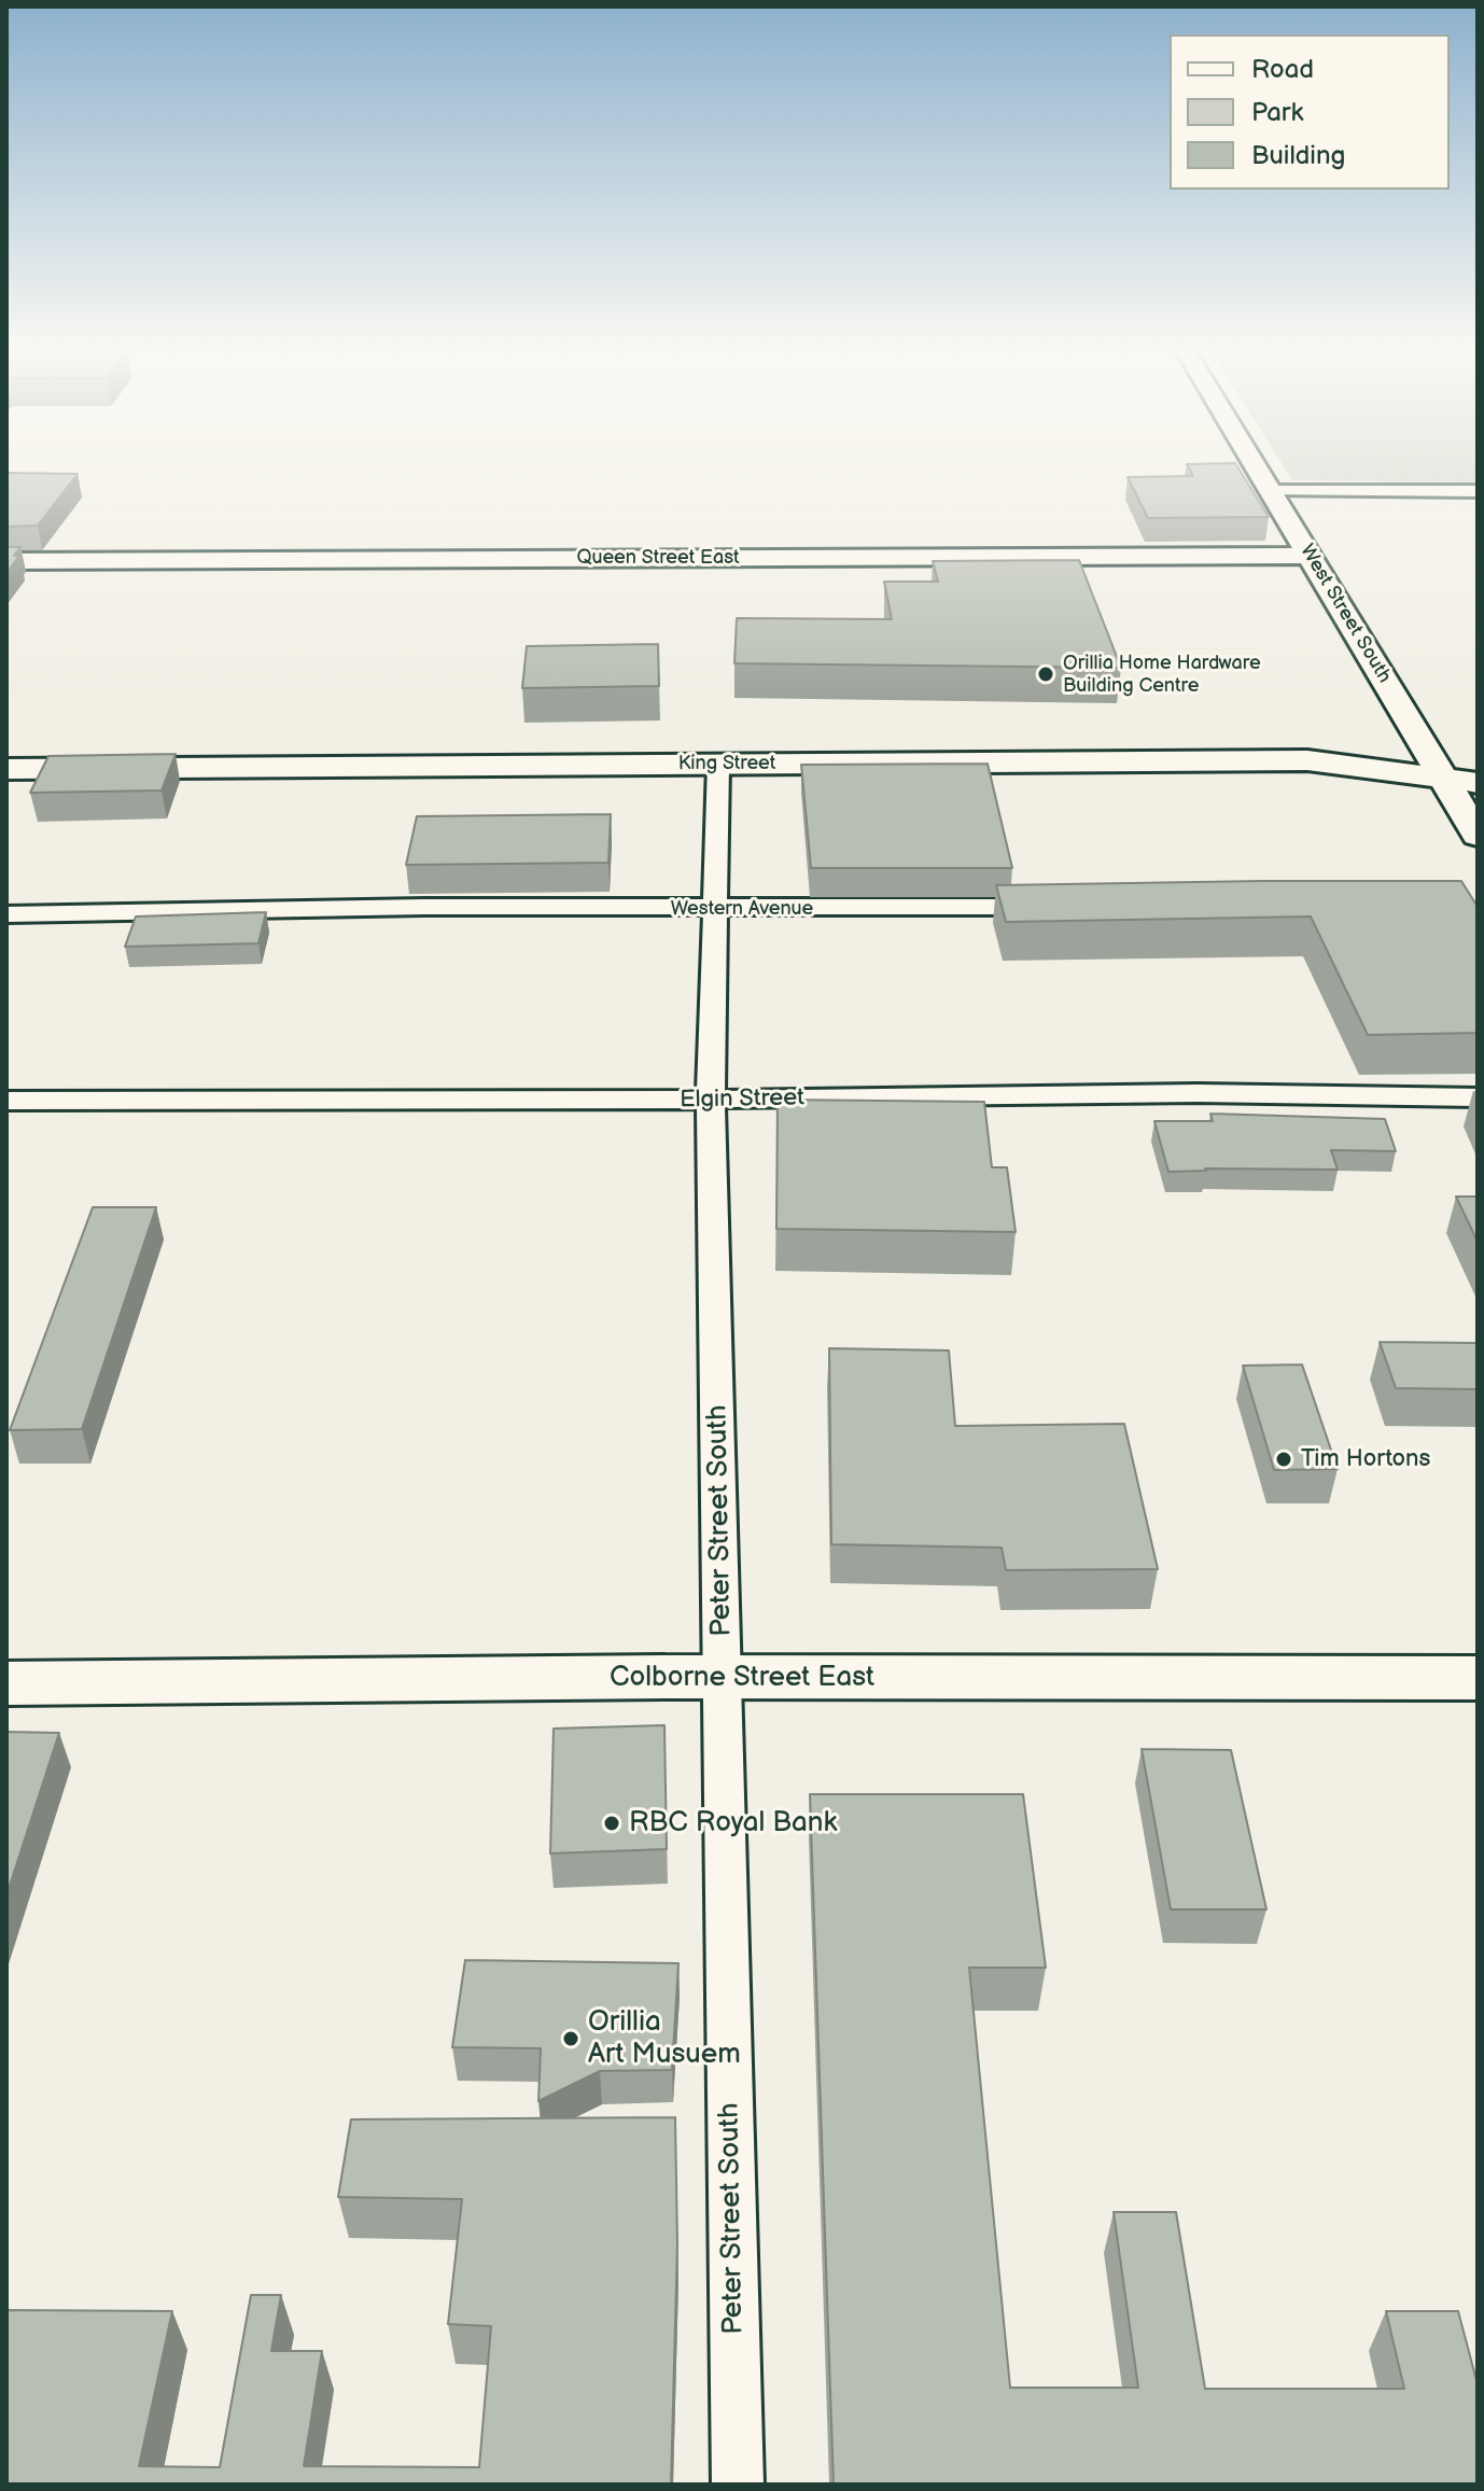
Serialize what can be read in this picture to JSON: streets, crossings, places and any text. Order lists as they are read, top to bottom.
{
  "streets": {
    "street": [
      "Queen Street East",
      "West Street South",
      "King Street",
      "Western Avenue",
      "Elgin Street",
      "Peter Street South",
      "Colborne Street East"
    ]
  },
  "crossings": [
    ["Queen Street East", "West Street South"],
    ["West Street South", "King Street"],
    ["King Street", "Peter Street South"],
    ["Western Avenue", "Peter Street South"],
    ["Elgin Street", "Peter Street South"],
    ["Peter Street South", "Colborne Street East"]
  ],
  "places": [
    "Orillia Home Hardware Building Centre",
    "Tim Hortons",
    "RBC Royal Bank",
    "Orillia Art Musuem"
  ],
  "legend": ["Road", "Park", "Building"]
}
